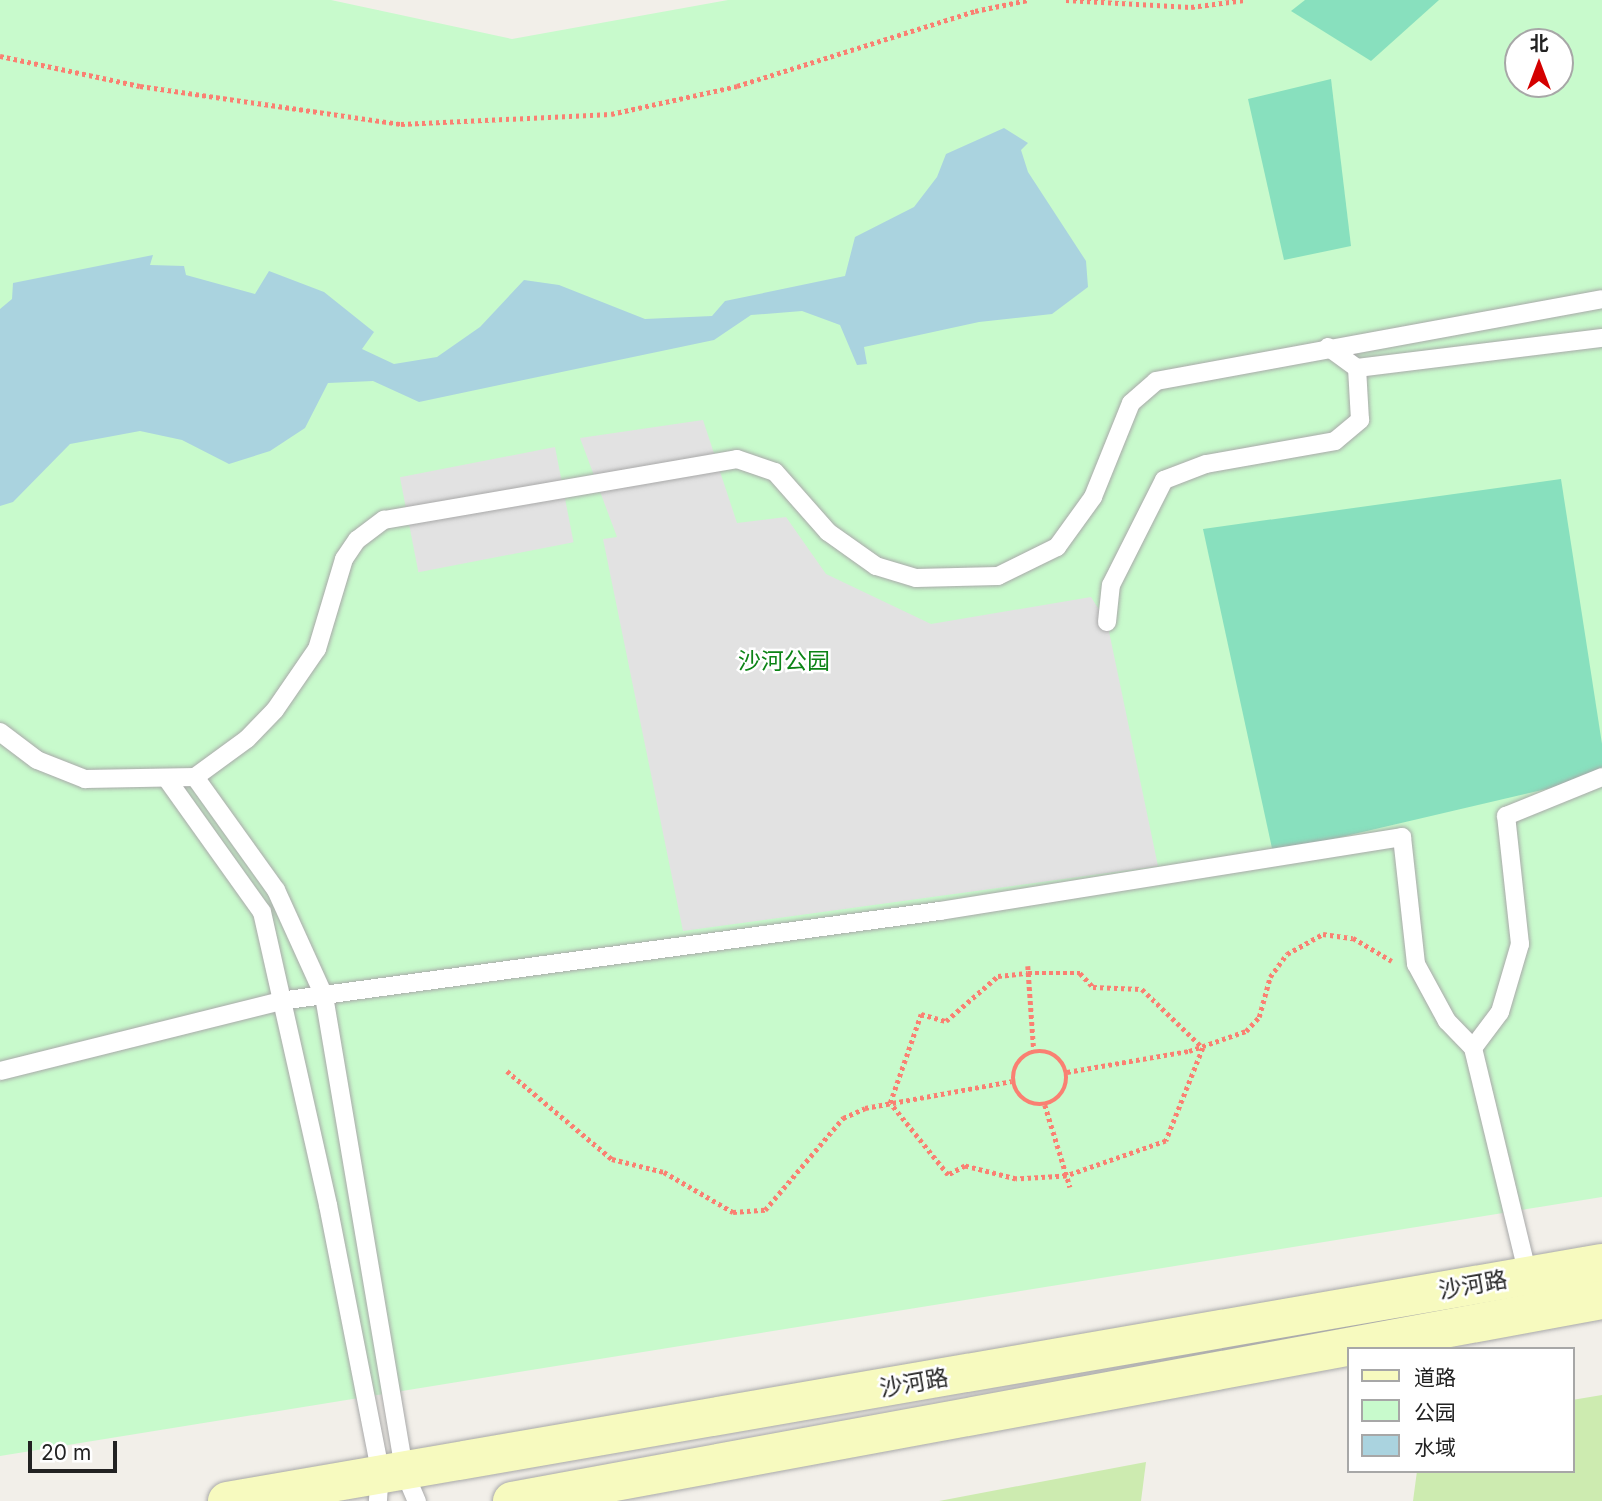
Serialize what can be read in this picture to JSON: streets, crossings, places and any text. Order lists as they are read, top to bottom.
{
  "streets": {
    "main road": ["沙河路"]
  },
  "parks": ["沙河公园"],
  "legend": ["道路", "公园", "水域"],
  "scale_bar": "20 m",
  "north": "top"
}
